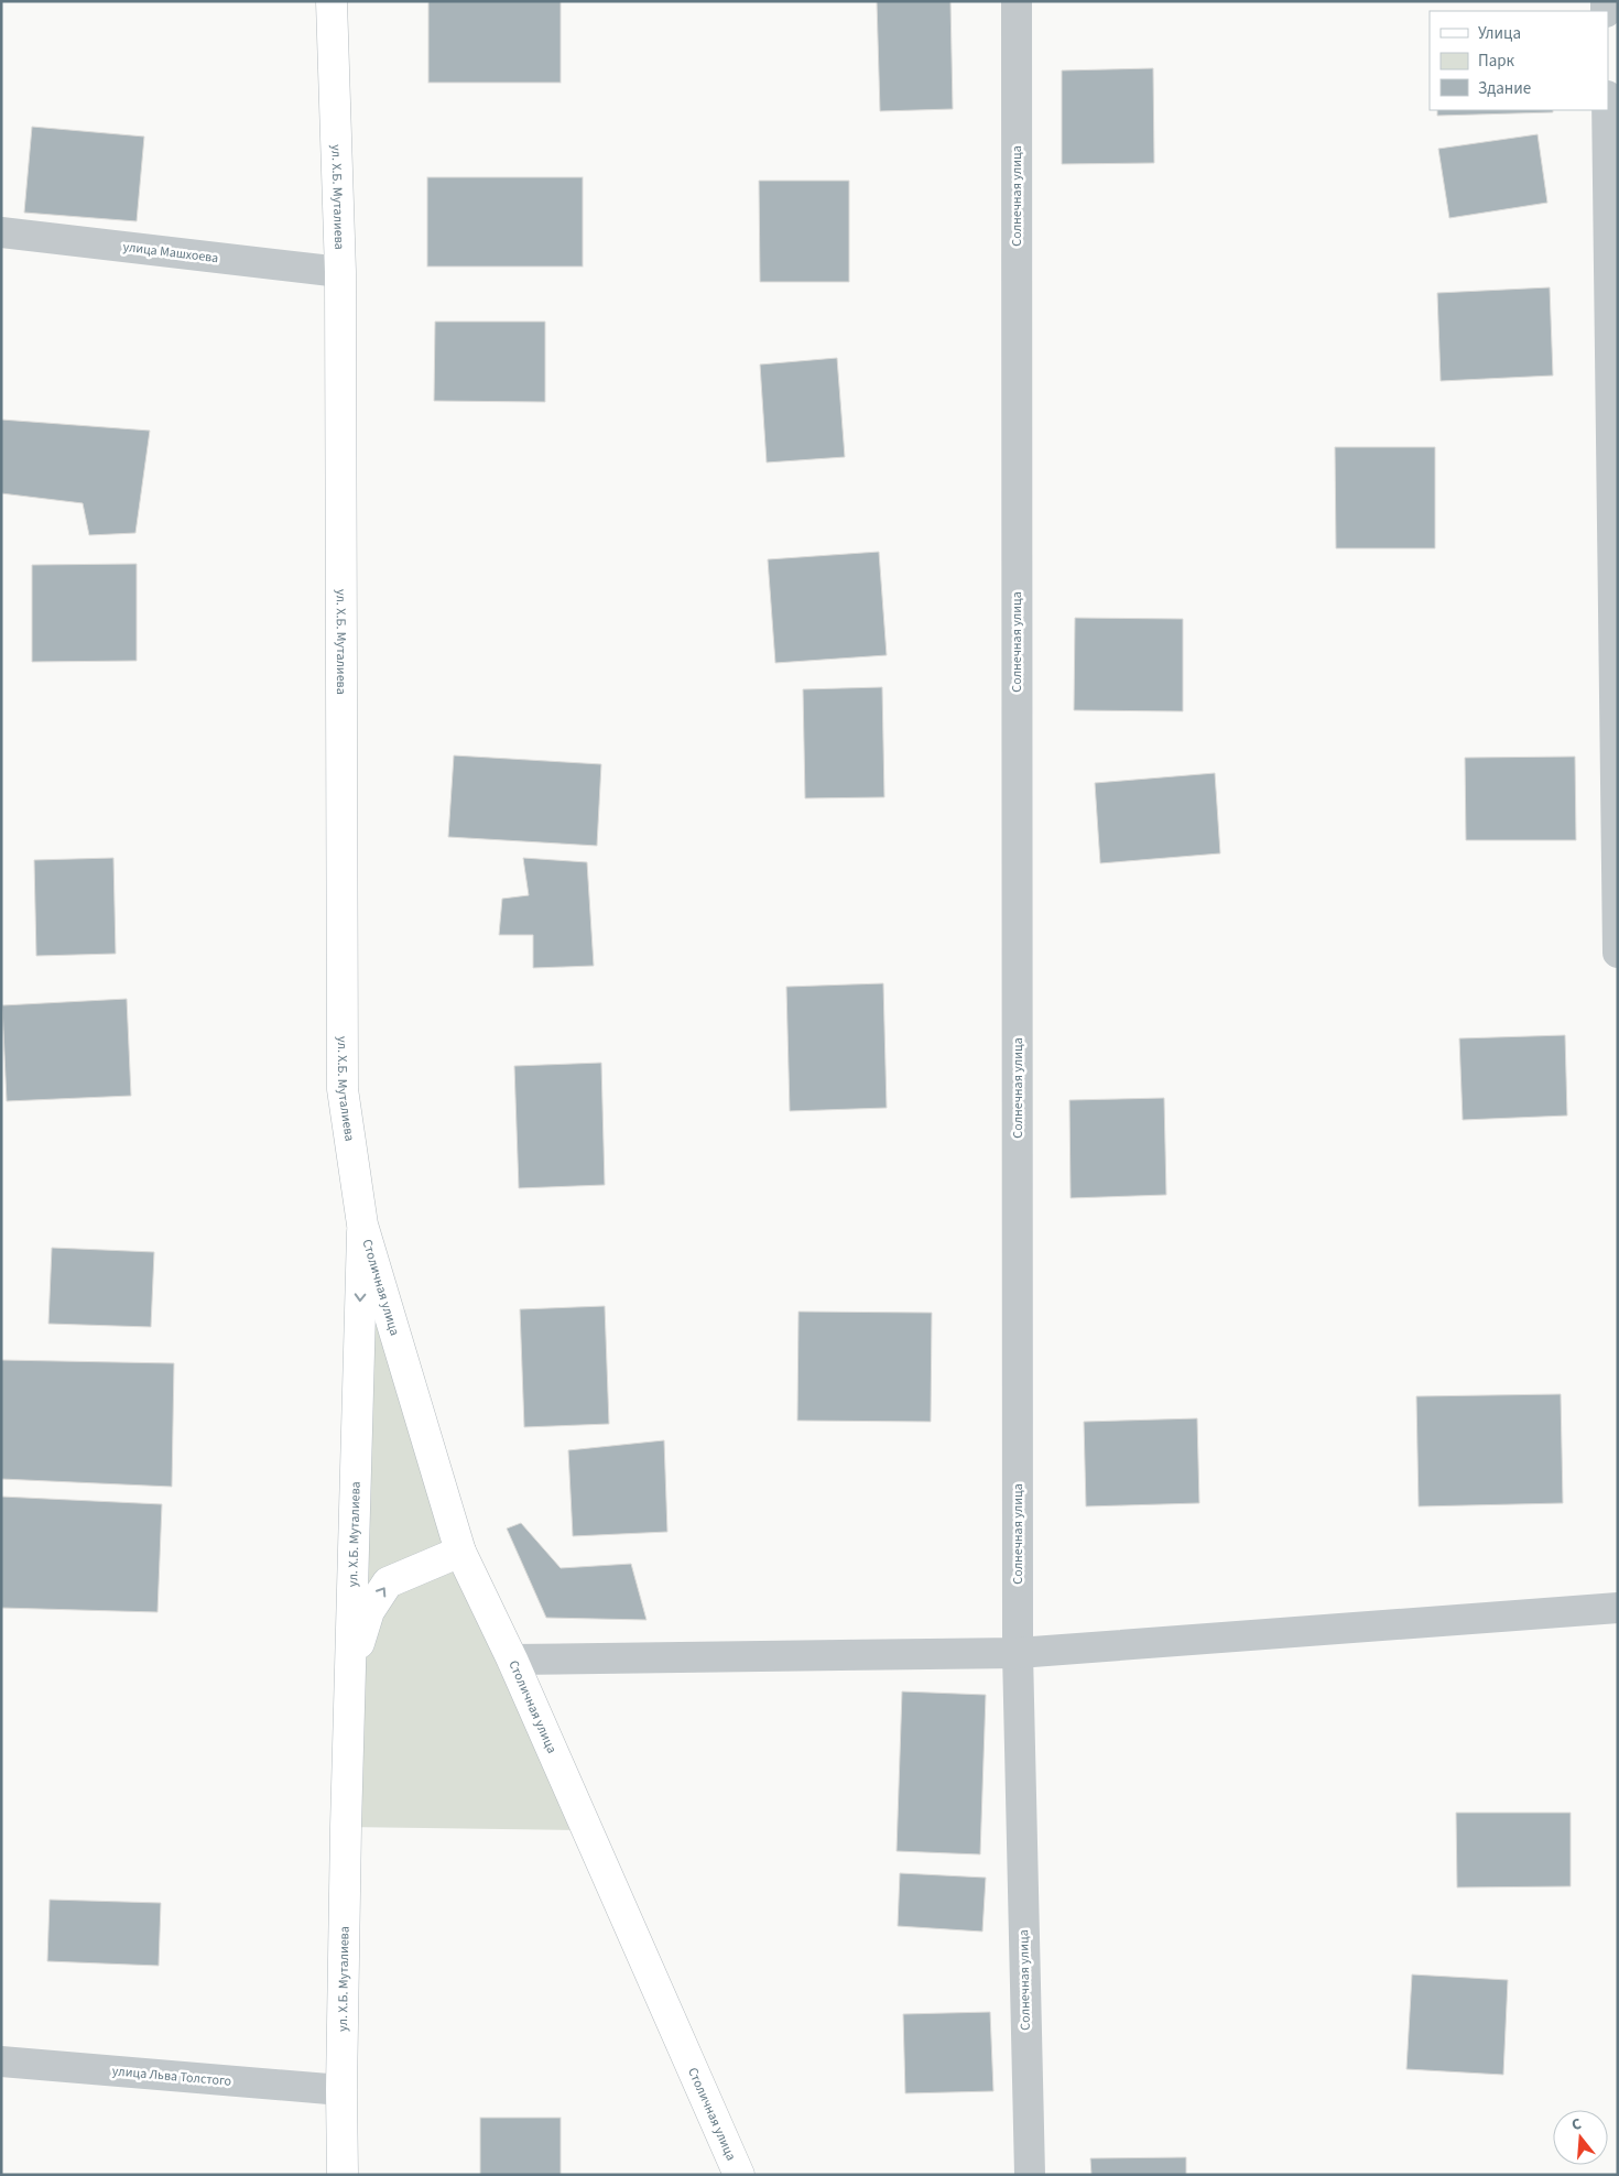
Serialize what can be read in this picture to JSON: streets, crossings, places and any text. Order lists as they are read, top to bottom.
{
  "streets": {
    "main road": ["ул. Х.Б. Муталиева", "Столичная улица"],
    "street": ["Солнечная улица", "улица Машхоева", "улица Льва Толстого"]
  },
  "crossings": [
    ["ул. Х.Б. Муталиева", "улица Машхоева"],
    ["ул. Х.Б. Муталиева", "Столичная улица"],
    ["ул. Х.Б. Муталиева", "улица Льва Толстого"]
  ],
  "legend": ["Улица", "Парк", "Здание"],
  "north": "top"
}
